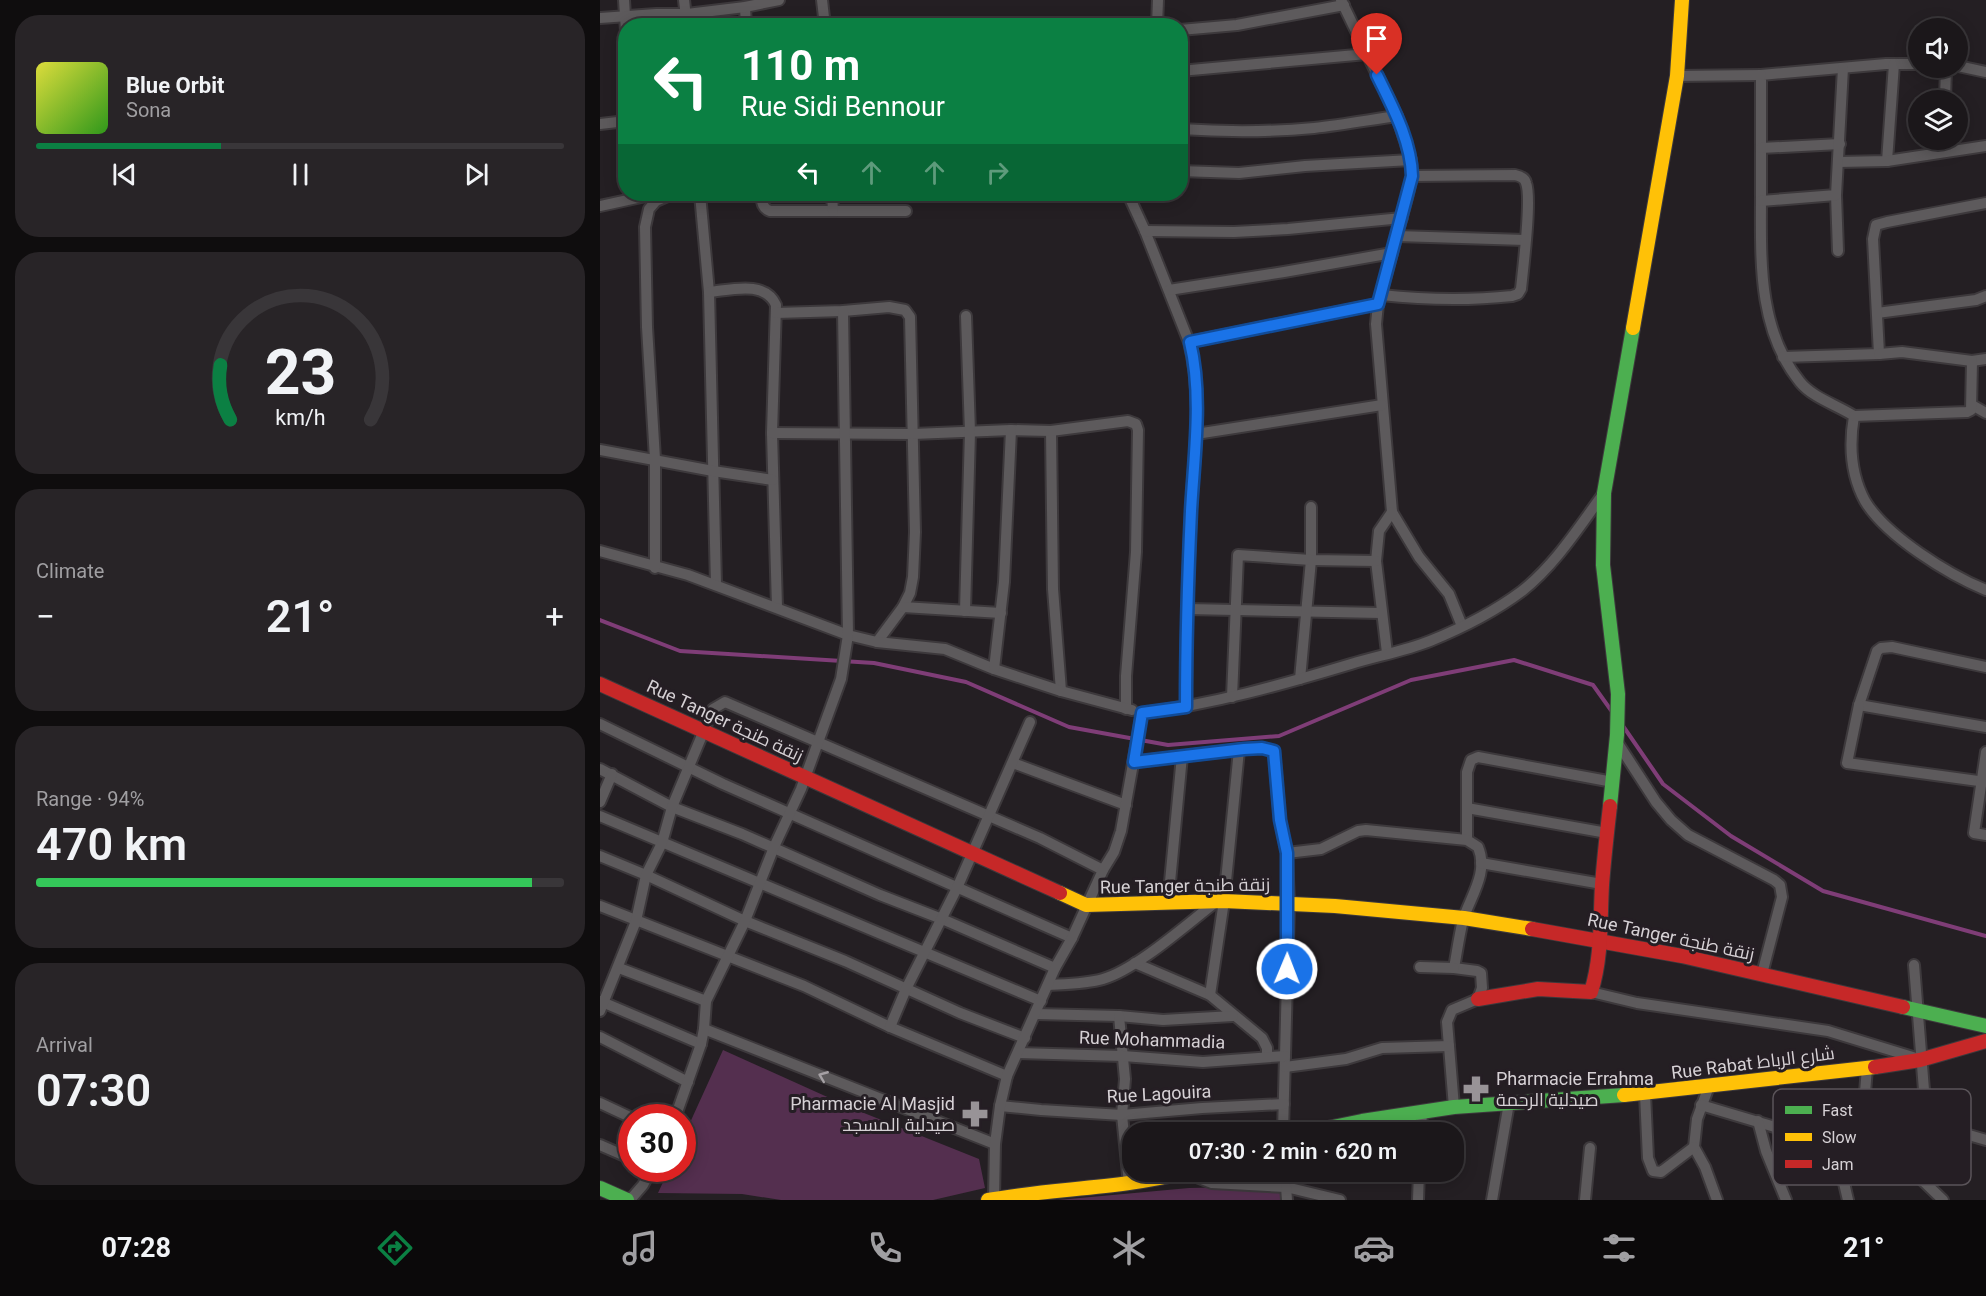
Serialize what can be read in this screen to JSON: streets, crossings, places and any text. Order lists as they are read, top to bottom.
{
  "streets": {
    "street": [
      "Rue Tanger زنقة طنجة",
      "Rue Mohammadia",
      "Rue Rabat شارع الرباط",
      "Rue Lagouira"
    ]
  },
  "places": {
    "pharmacy": ["Pharmacie Errahma صيدلية الرحمة", "Pharmacie Al Masjid صيدلية المسجد"]
  },
  "legend": ["Fast", "Slow", "Jam"],
  "page": {
    "turn": ["110 m", "Rue Sidi Bennour"],
    "song": ["Blue Orbit", "Sona"],
    "tile": [
      "Climate",
      ["Range · 94%", "470 km"],
      ["Arrival", "07:30"]
    ],
    "heat": ["−", "21°", "+"],
    "limit": "30",
    "trip": "07:30 · 2 min · 620 m",
    "tabs": ["07:28", "21°"],
    "gauge": ["23", "km/h"]
  }
}
